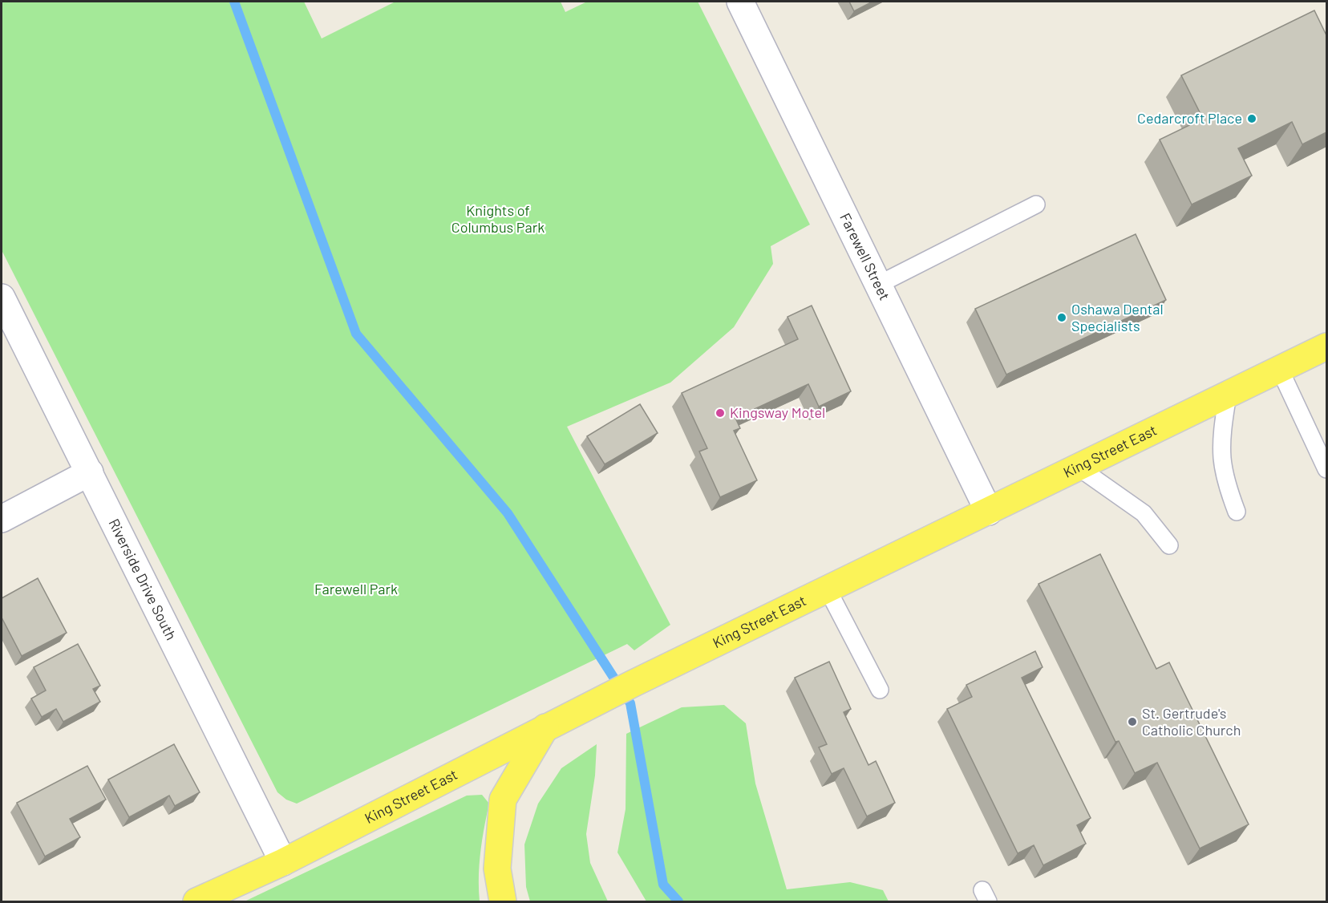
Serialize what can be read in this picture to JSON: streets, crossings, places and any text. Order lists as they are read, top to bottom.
{
  "streets": {
    "main road": ["King Street East"],
    "street": ["Farewell Street", "Riverside Drive South"]
  },
  "crossings": [
    ["Farewell Street", "King Street East"],
    ["King Street East", "Riverside Drive South"]
  ],
  "parks": ["Knights of Columbus Park", "Farewell Park"],
  "places": [
    "Cedarcroft Place",
    "Oshawa Dental Specialists",
    "Kingsway Motel",
    "St. Gertrude's Catholic Church"
  ]
}
